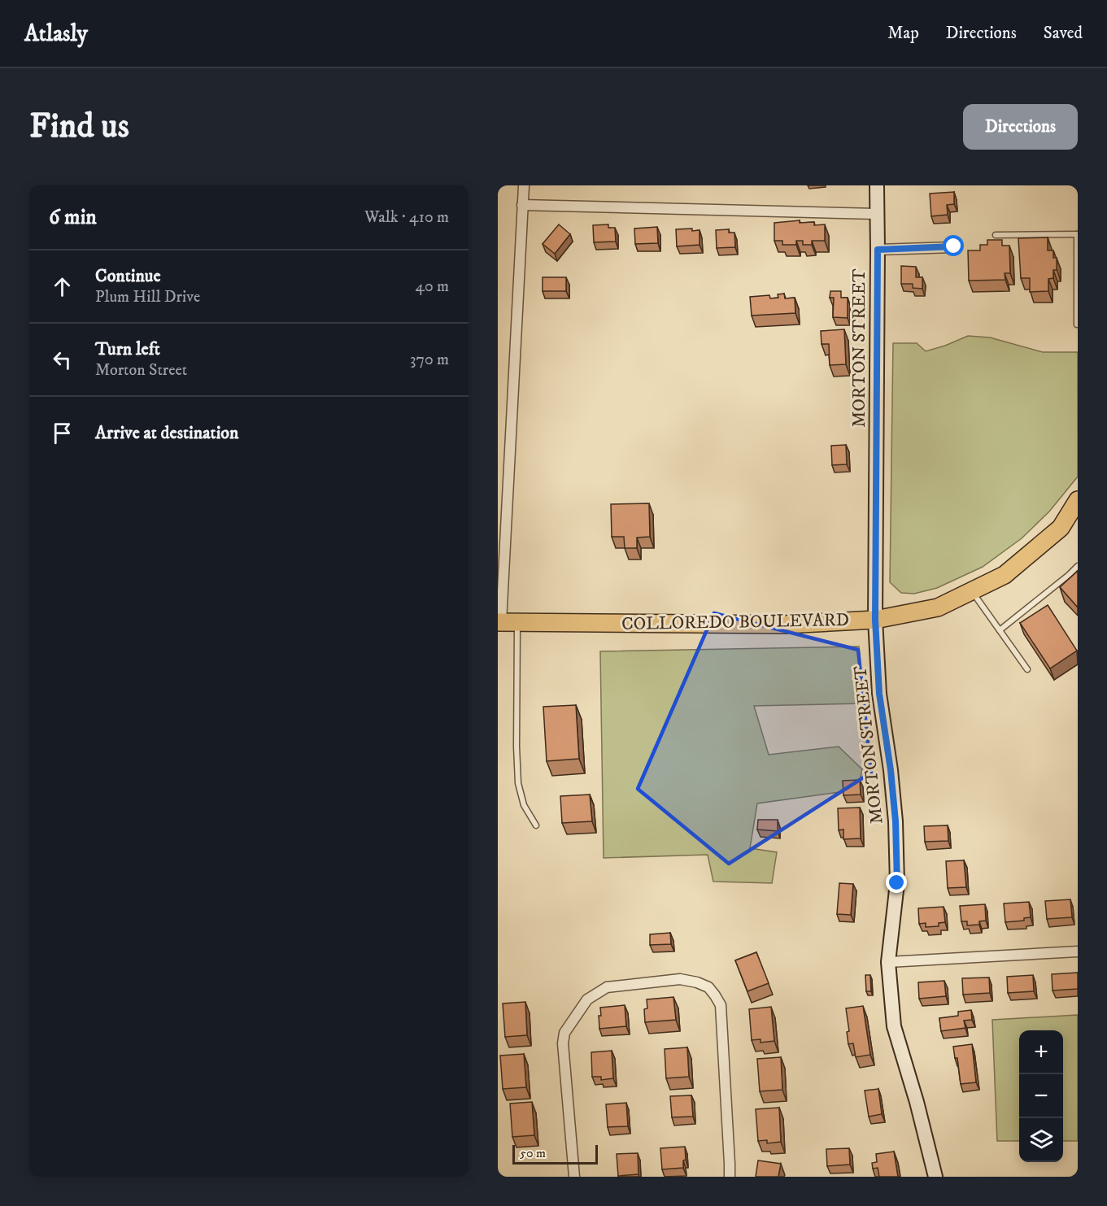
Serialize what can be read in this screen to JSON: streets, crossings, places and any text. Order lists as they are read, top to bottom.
{
  "streets": {
    "highway": ["COLLOREDO BOULEVARD"],
    "street": ["MORTON STREET"]
  },
  "crossings": [
    ["MORTON STREET", "COLLOREDO BOULEVARD"]
  ],
  "scale_bar": "50 m",
  "page": {
    "header": "Atlasly",
    "nav": ["Map", "Directions", "Saved"],
    "buttons": "Directions",
    "title": "Find us",
    "heading": ["6 min", "Walk · 410 m"],
    "list": [
      ["Continue", "Plum Hill Drive", "40 m"],
      ["Turn left", "Morton Street", "370 m"],
      "Arrive at destination"
    ],
    "map_buttons": ["+", "−"],
    "scale": "50 m"
  }
}
